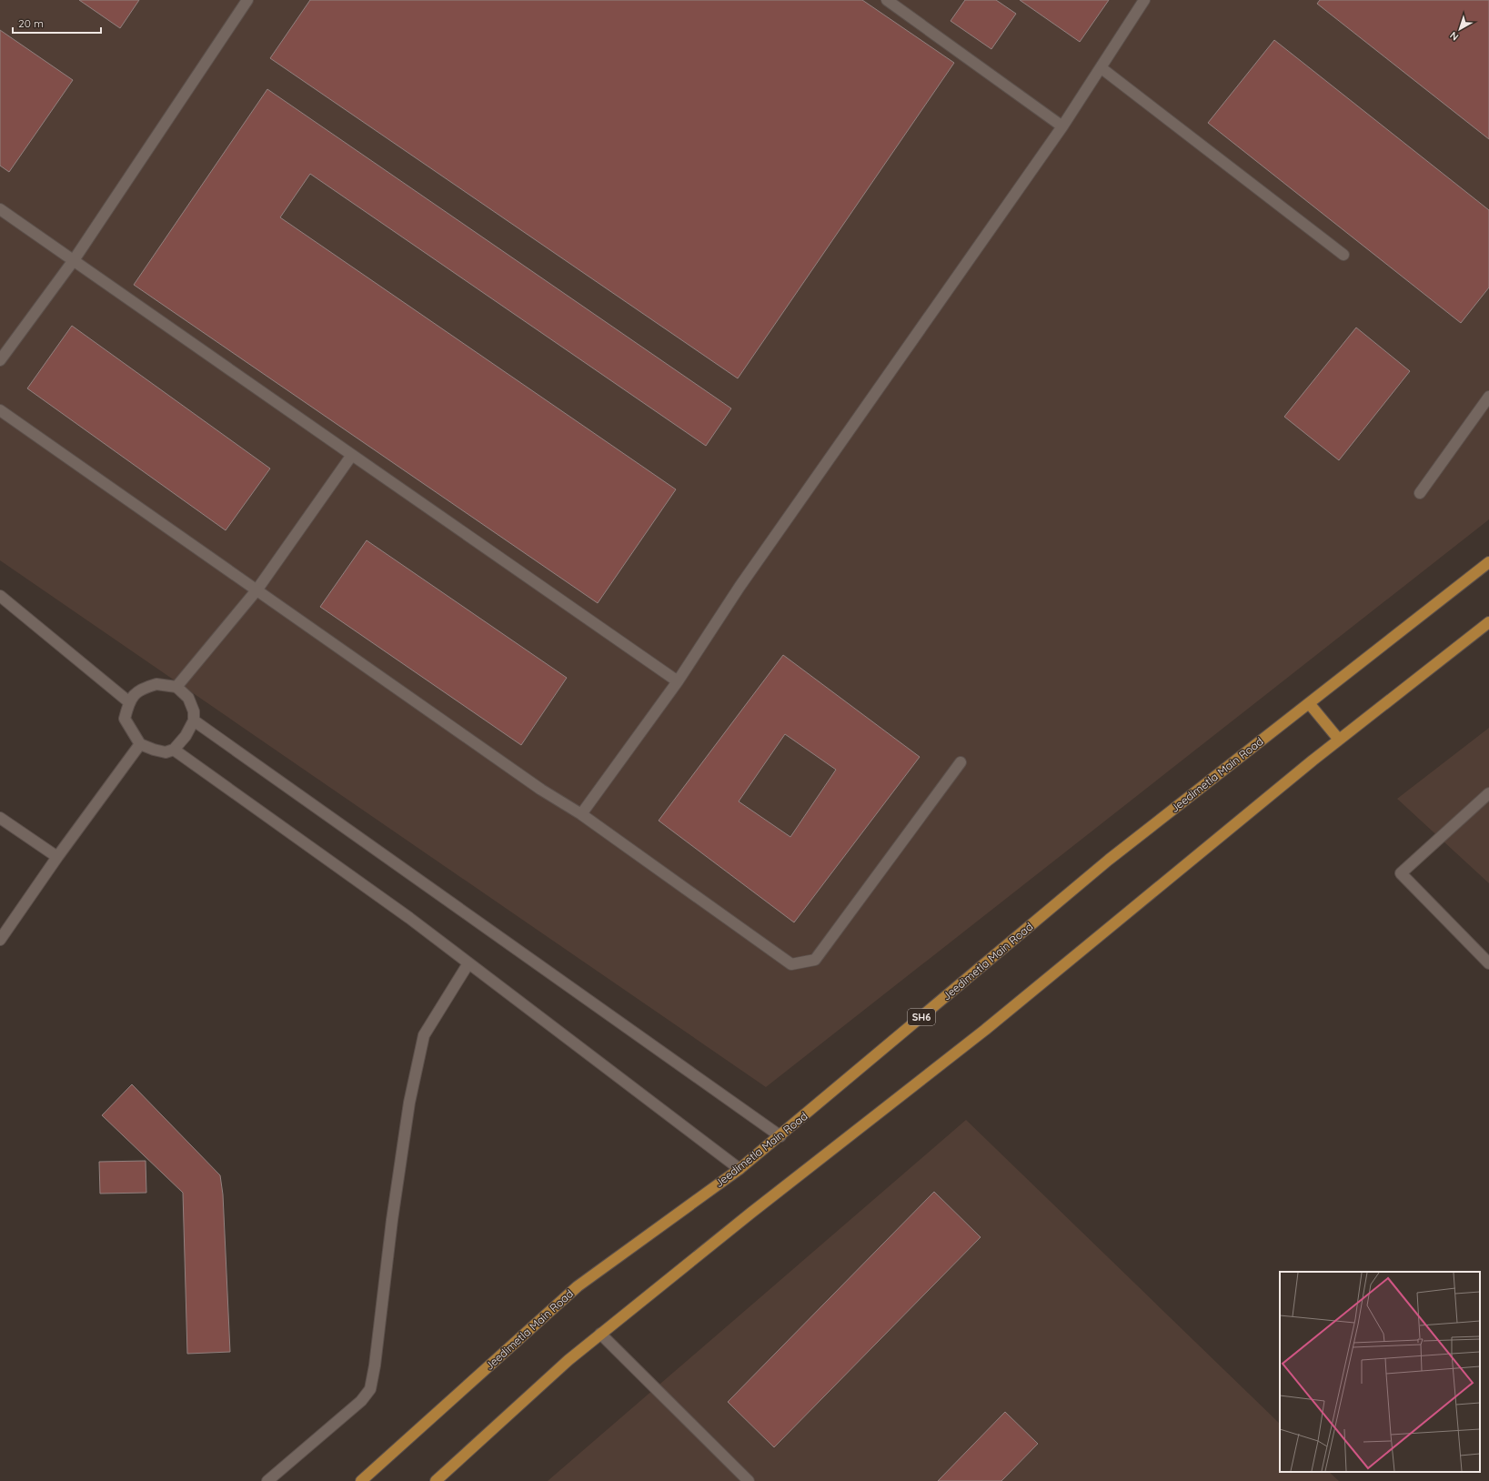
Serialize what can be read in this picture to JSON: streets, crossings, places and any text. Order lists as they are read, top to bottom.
{
  "streets": {
    "main road": ["Jeedimetla Main Road", "SH6"]
  },
  "scale_bar": "20 m",
  "north": "bottom left"
}
